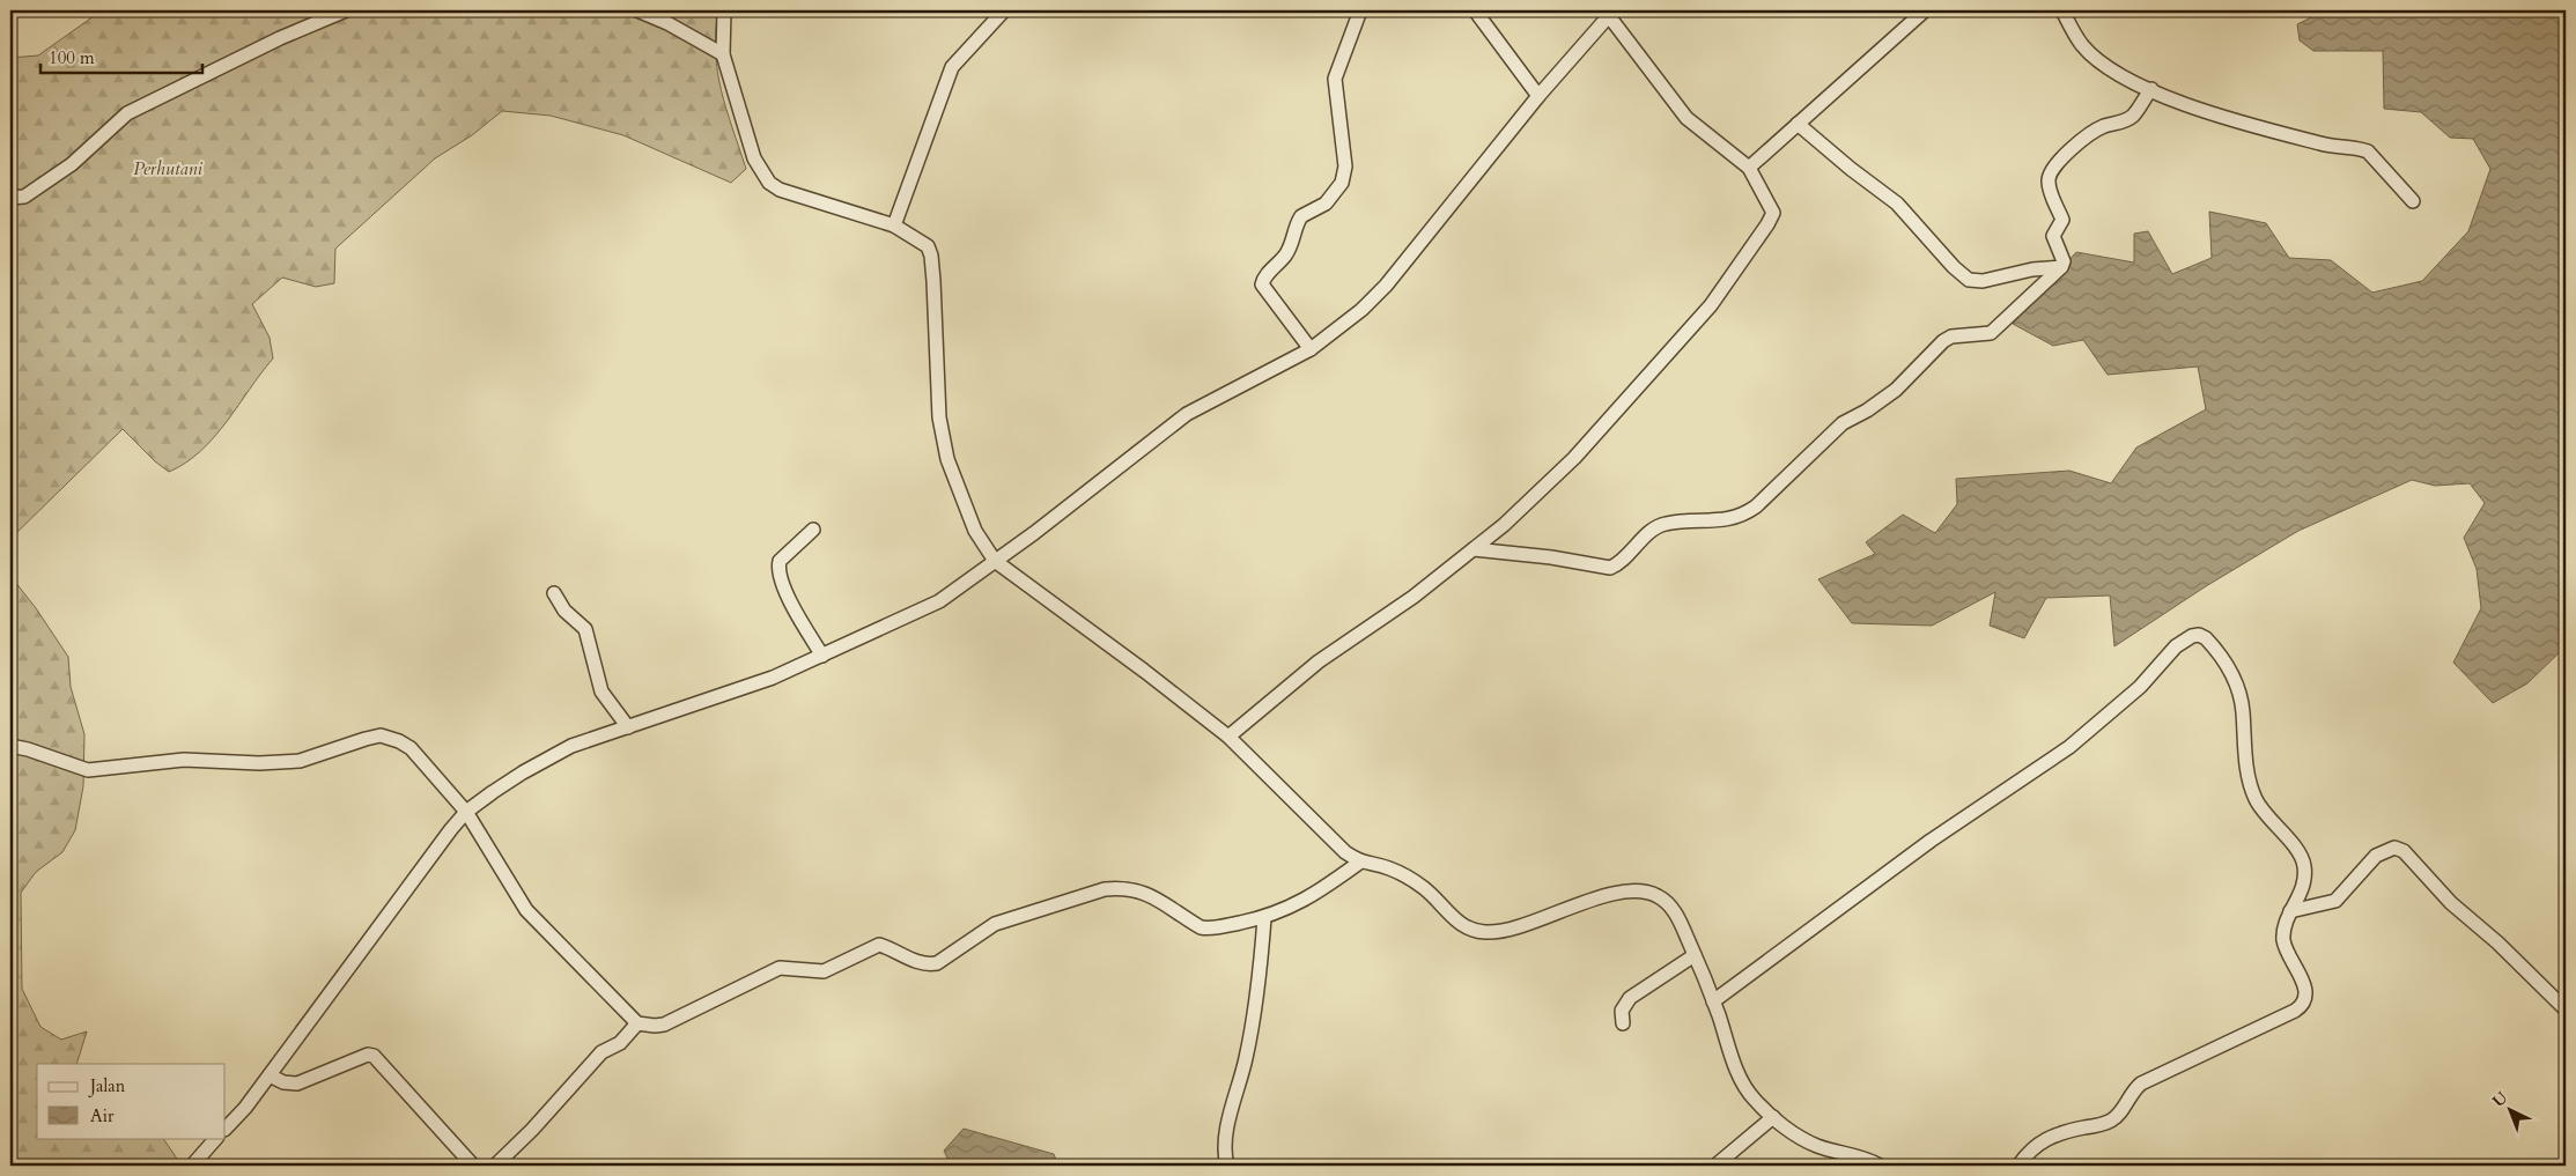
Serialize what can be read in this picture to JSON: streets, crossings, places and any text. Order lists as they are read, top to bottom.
{
  "parks": ["Perhutani"],
  "legend": ["Jalan", "Air"],
  "scale_bar": "100 m",
  "north": "top left"
}
